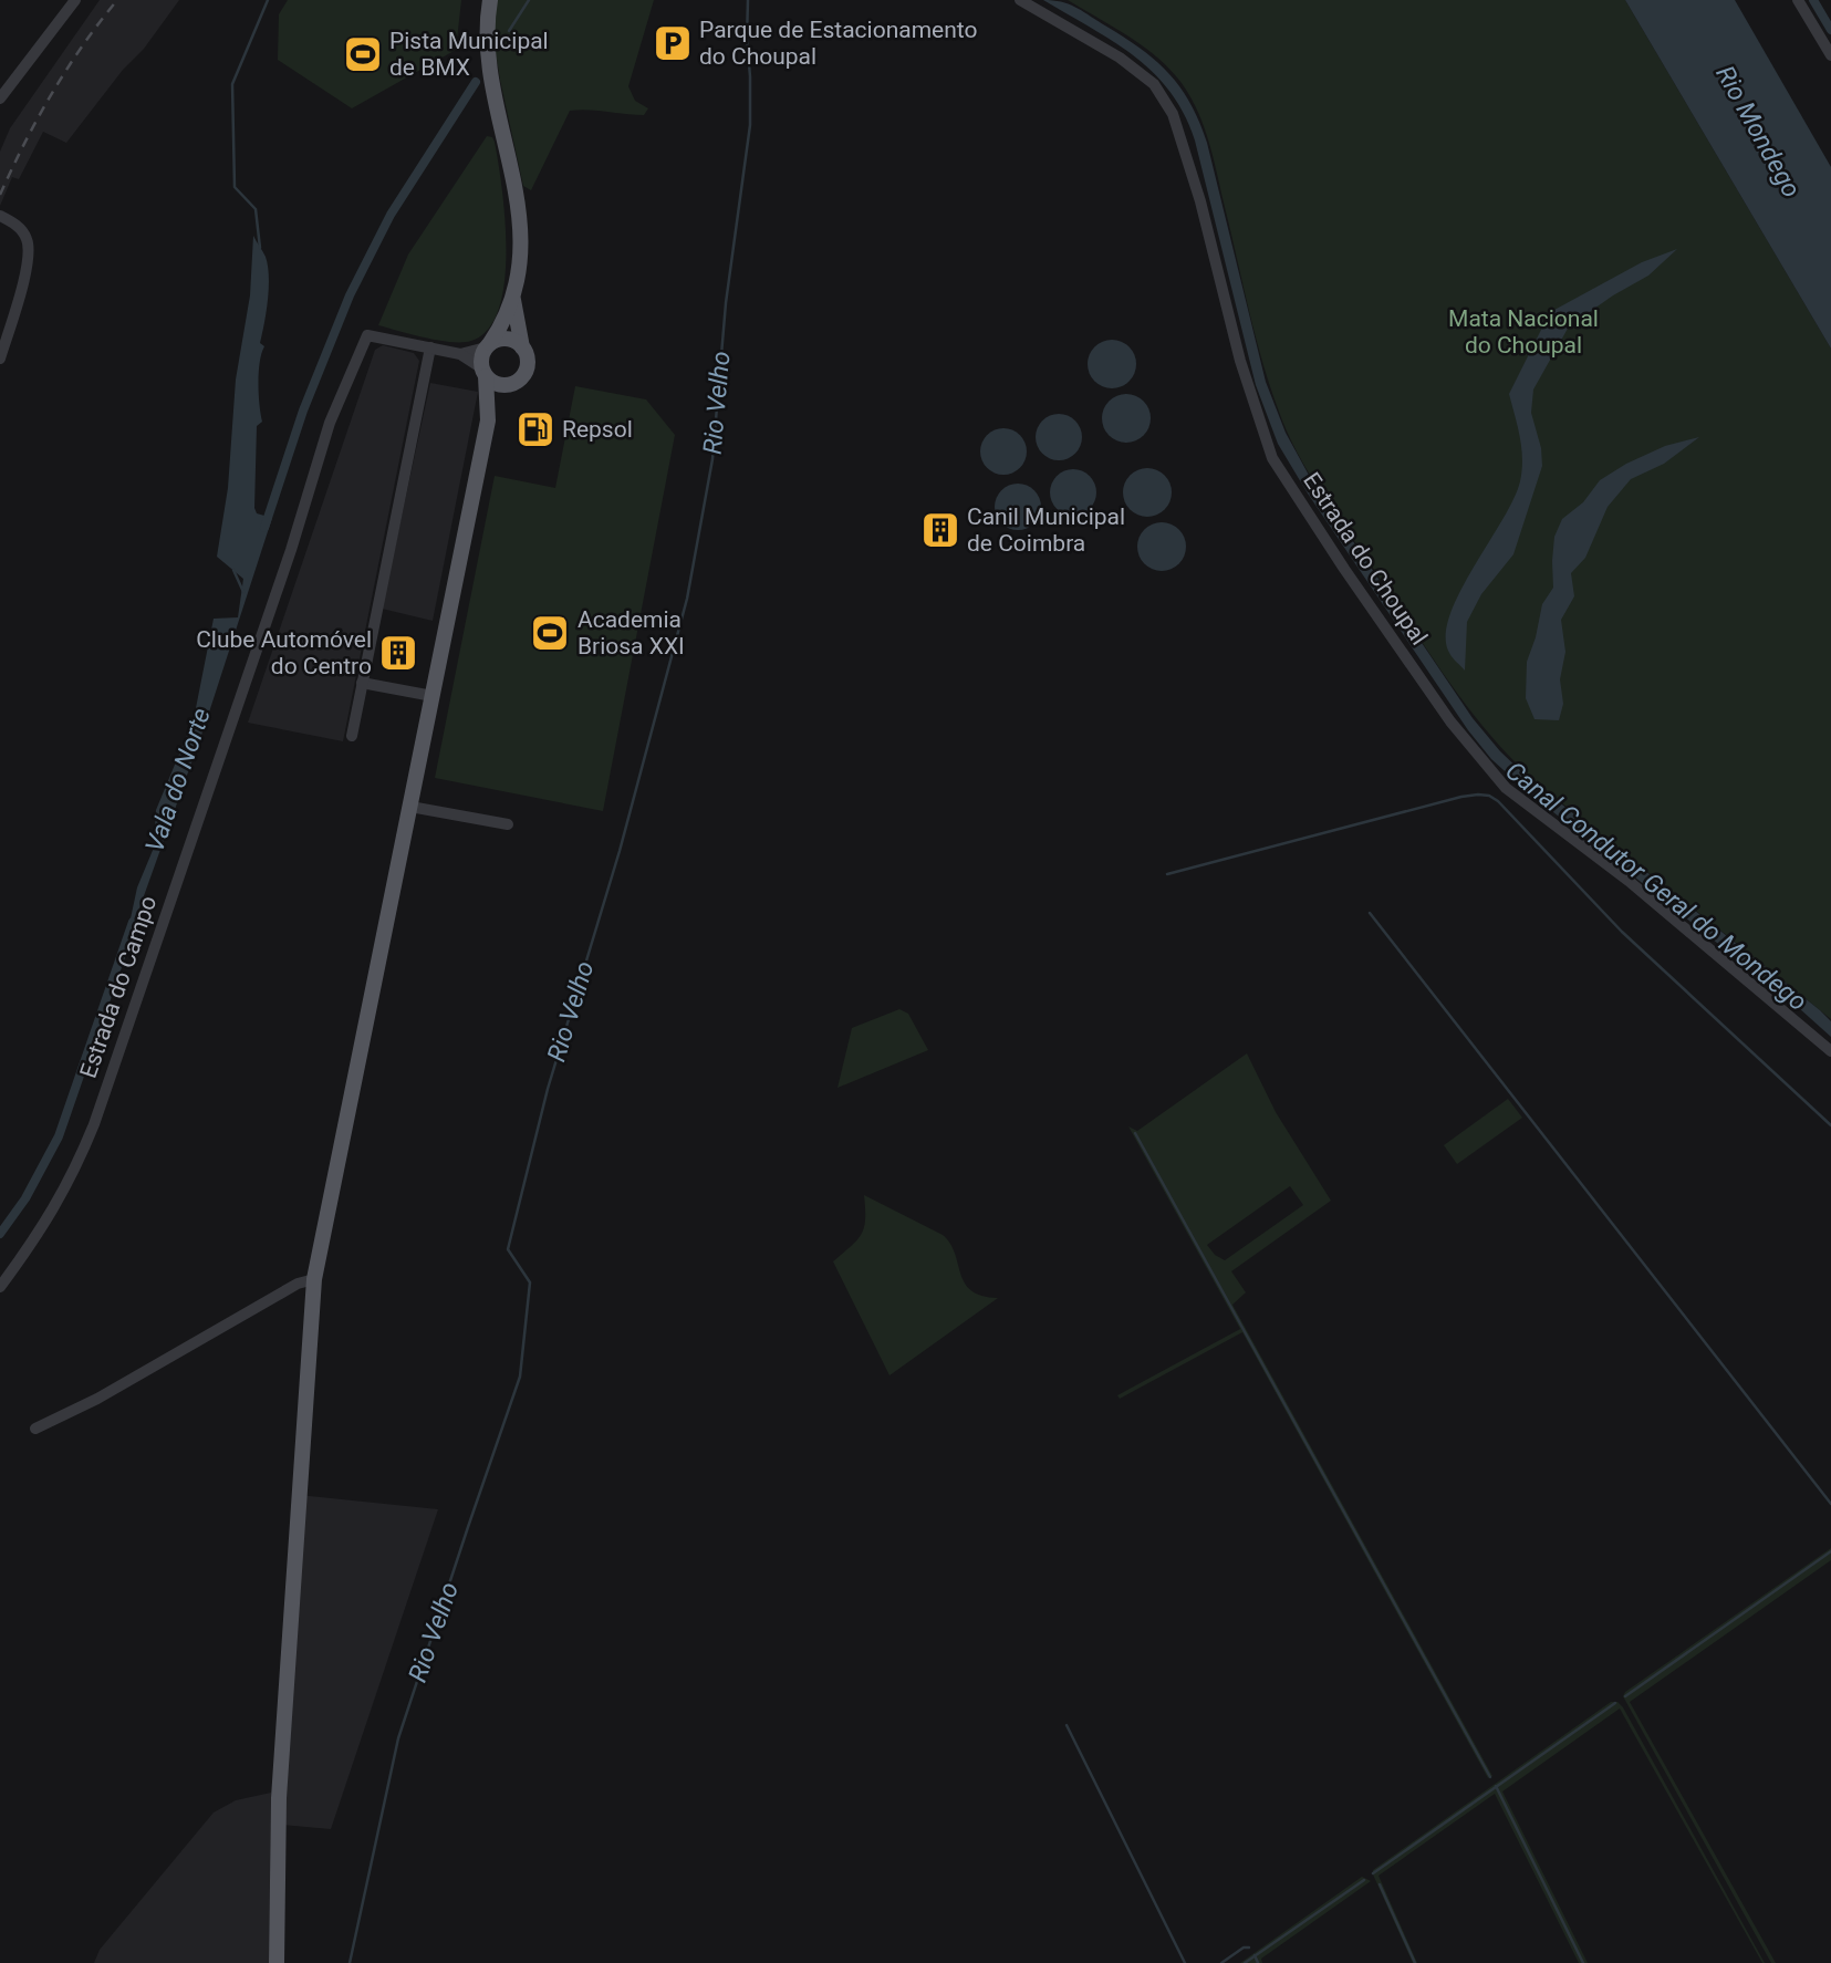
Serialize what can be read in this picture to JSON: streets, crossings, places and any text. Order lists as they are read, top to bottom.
{
  "streets": {
    "street": ["Estrada do Choupal", "Estrada do Campo"]
  },
  "water": [
    "Rio Mondego",
    "Rio Velho",
    "Vala do Norte",
    "Canal Condutor Geral do Mondego"
  ],
  "parks": ["Mata Nacional do Choupal"],
  "places": {
    "parking": ["Parque de Estacionamento do Choupal"],
    "sports": ["Pista Municipal de BMX", "Academia Briosa XXI"],
    "fuel station": ["Repsol"],
    "building": ["Canil Municipal de Coimbra", "Clube Automóvel do Centro"]
  }
}
